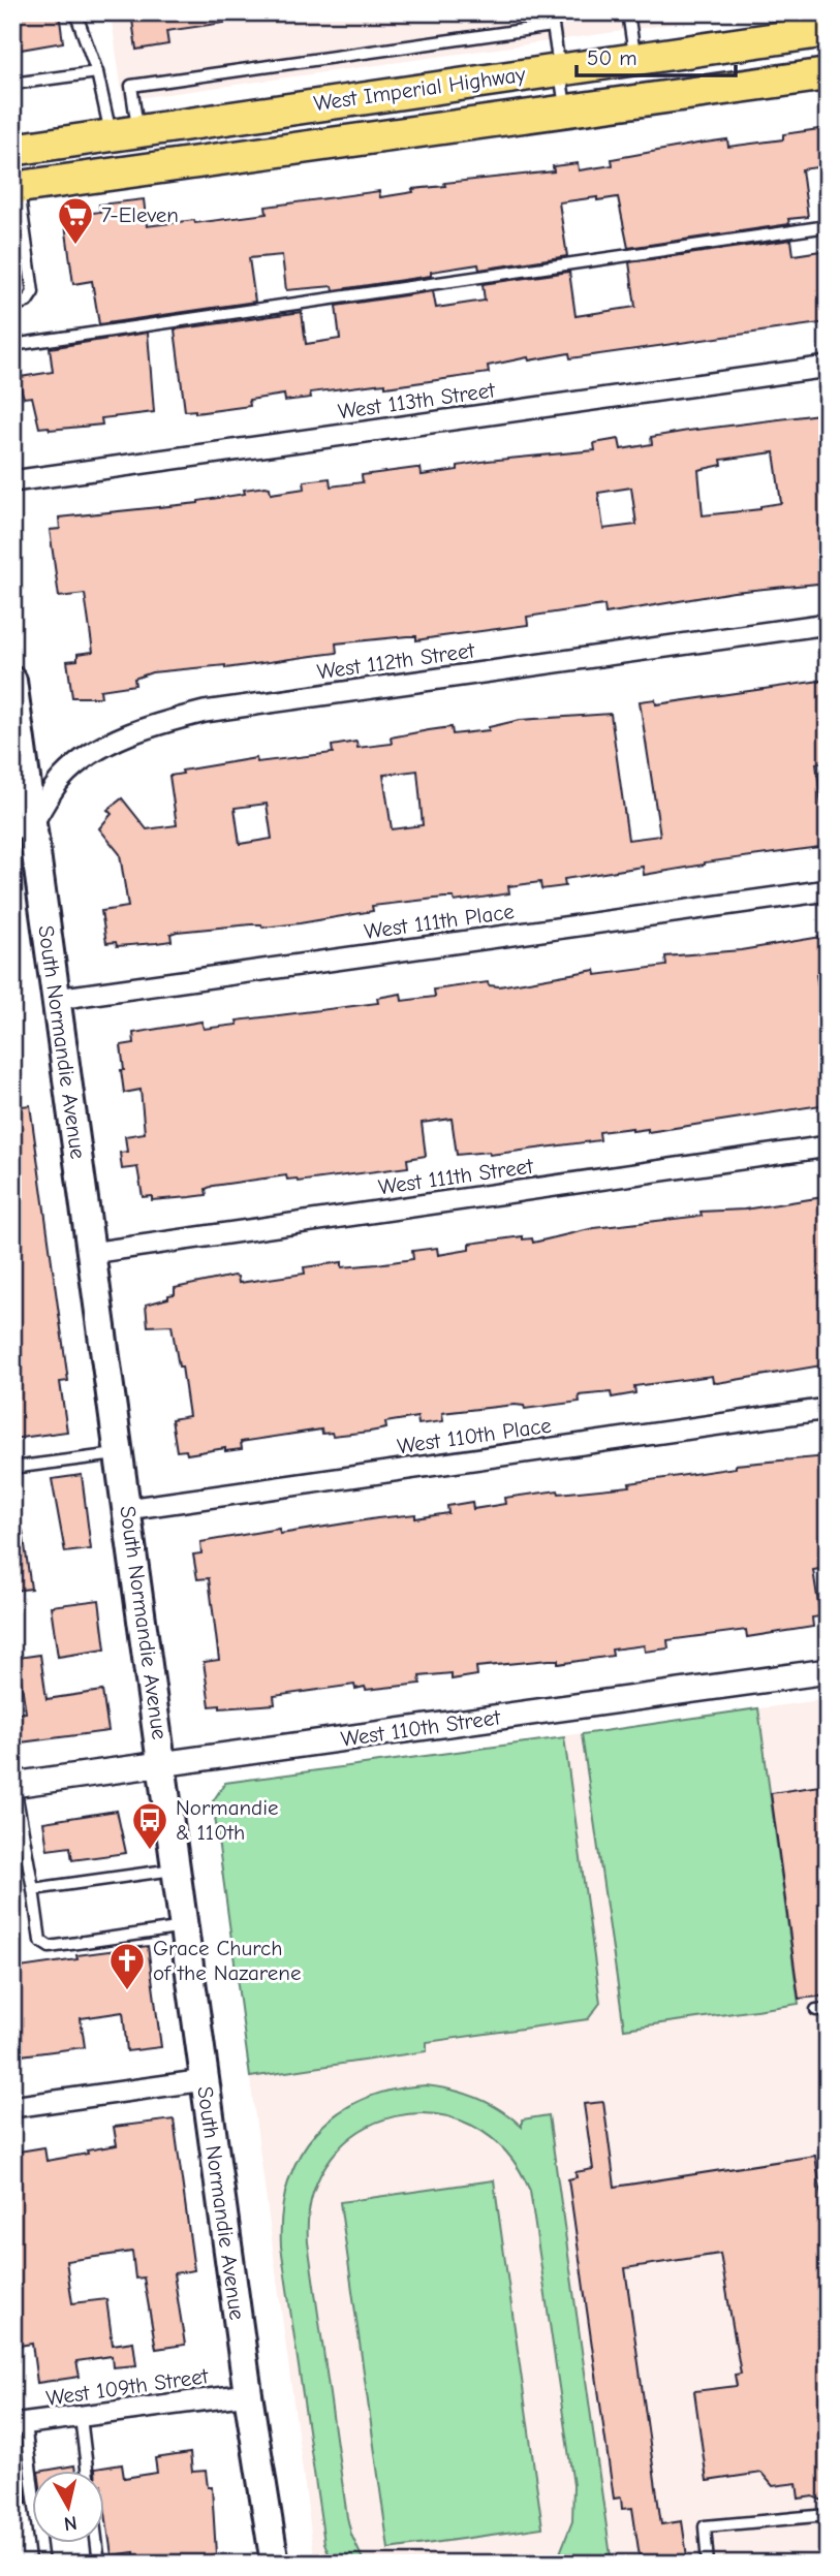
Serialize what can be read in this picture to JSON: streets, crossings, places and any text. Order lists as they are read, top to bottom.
{
  "streets": {
    "main road": ["West Imperial Highway", "South Normandie Avenue"],
    "street": [
      "West 113th Street",
      "West 112th Street",
      "West 111th Place",
      "West 111th Street",
      "West 110th Place",
      "West 110th Street",
      "West 109th Street"
    ]
  },
  "crossings": [
    ["West 112th Street", "South Normandie Avenue"],
    ["West 111th Place", "South Normandie Avenue"],
    ["South Normandie Avenue", "West 111th Street"],
    ["South Normandie Avenue", "West 110th Place"],
    ["South Normandie Avenue", "West 110th Street"],
    ["South Normandie Avenue", "West 109th Street"]
  ],
  "places": {
    "supermarket": ["7-Eleven"],
    "bus stop": ["Normandie & 110th"],
    "church": ["Grace Church of the Nazarene"]
  },
  "scale_bar": "50 m",
  "north": "bottom"
}
